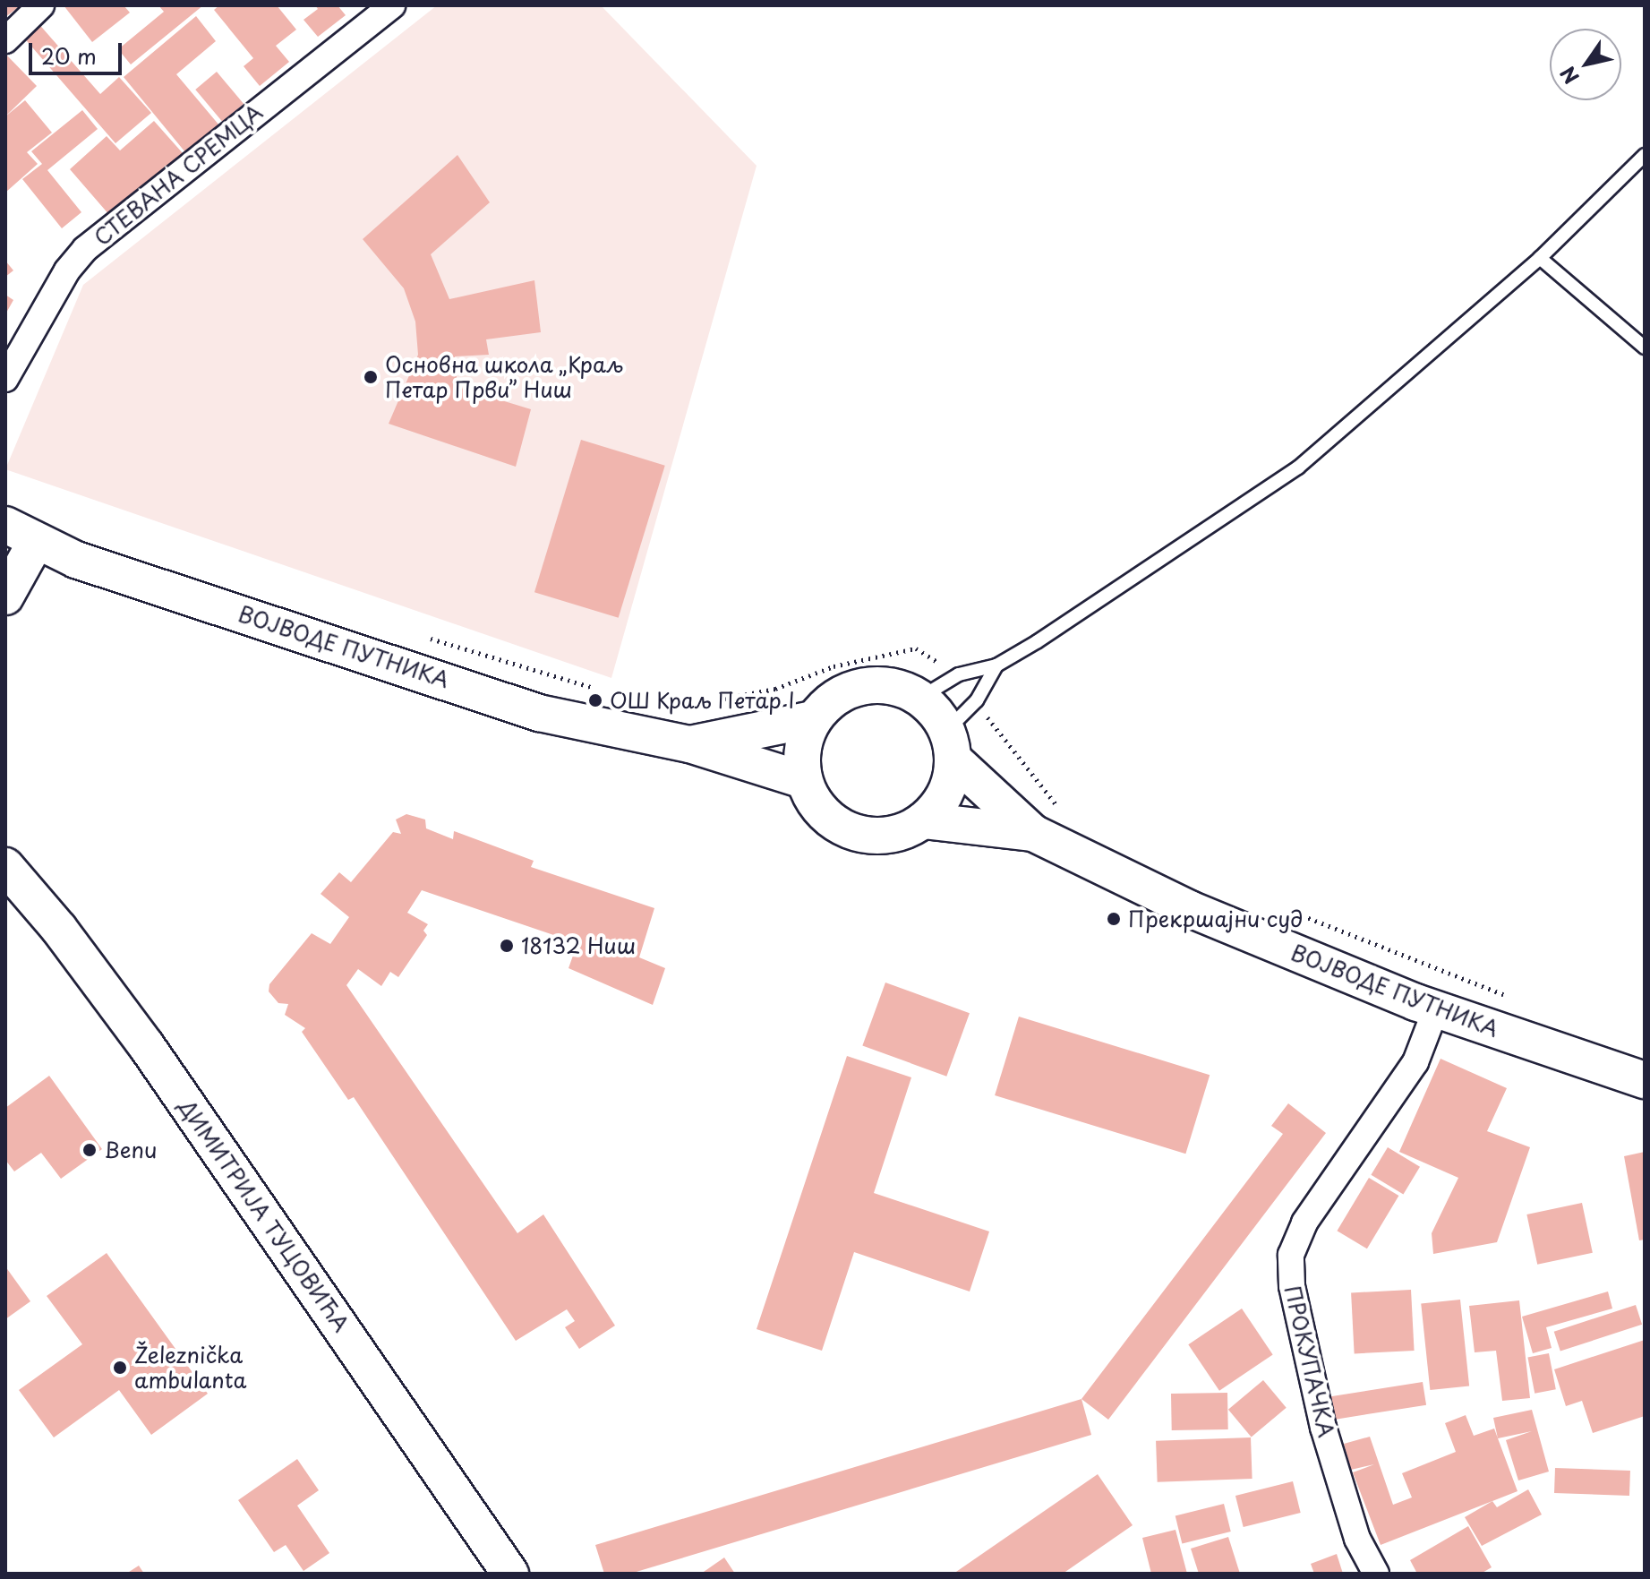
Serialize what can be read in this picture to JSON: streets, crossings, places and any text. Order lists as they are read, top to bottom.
{
  "streets": {
    "street": [
      "СТЕВАНА СРЕМЦА",
      "ВОЈВОДЕ ПУТНИКА",
      "ДИМИТРИЈА ТУЦОВИЋА",
      "ПРОКУПАЧКА"
    ]
  },
  "crossings": [
    ["ВОЈВОДЕ ПУТНИКА", "ПРОКУПАЧКА"]
  ],
  "places": [
    "Основна школа „Краљ Петар Први” Ниш",
    "ОШ Краљ Петар I",
    "Прекршајни суд",
    "18132 Ниш",
    "Benu",
    "Železnička ambulanta"
  ],
  "scale_bar": "20 m",
  "north": "bottom left"
}
